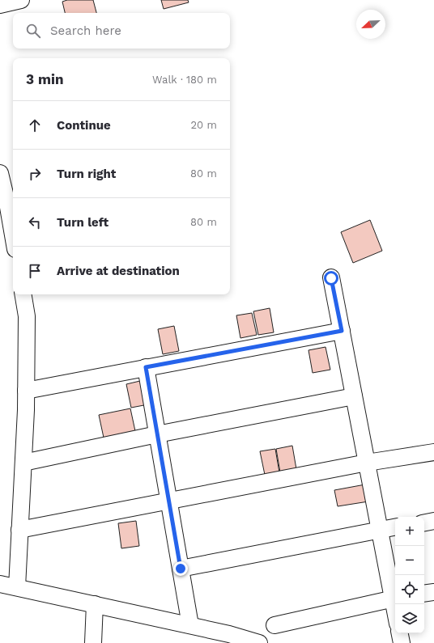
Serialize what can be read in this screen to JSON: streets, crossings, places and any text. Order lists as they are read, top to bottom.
{
  "north": "bottom left",
  "page": {
    "search": "Search here",
    "heading": ["3 min", "Walk · 180 m"],
    "list": [
      ["Continue", "20 m"],
      ["Turn right", "80 m"],
      ["Turn left", "80 m"],
      "Arrive at destination"
    ],
    "map_buttons": ["+", "−"]
  }
}
